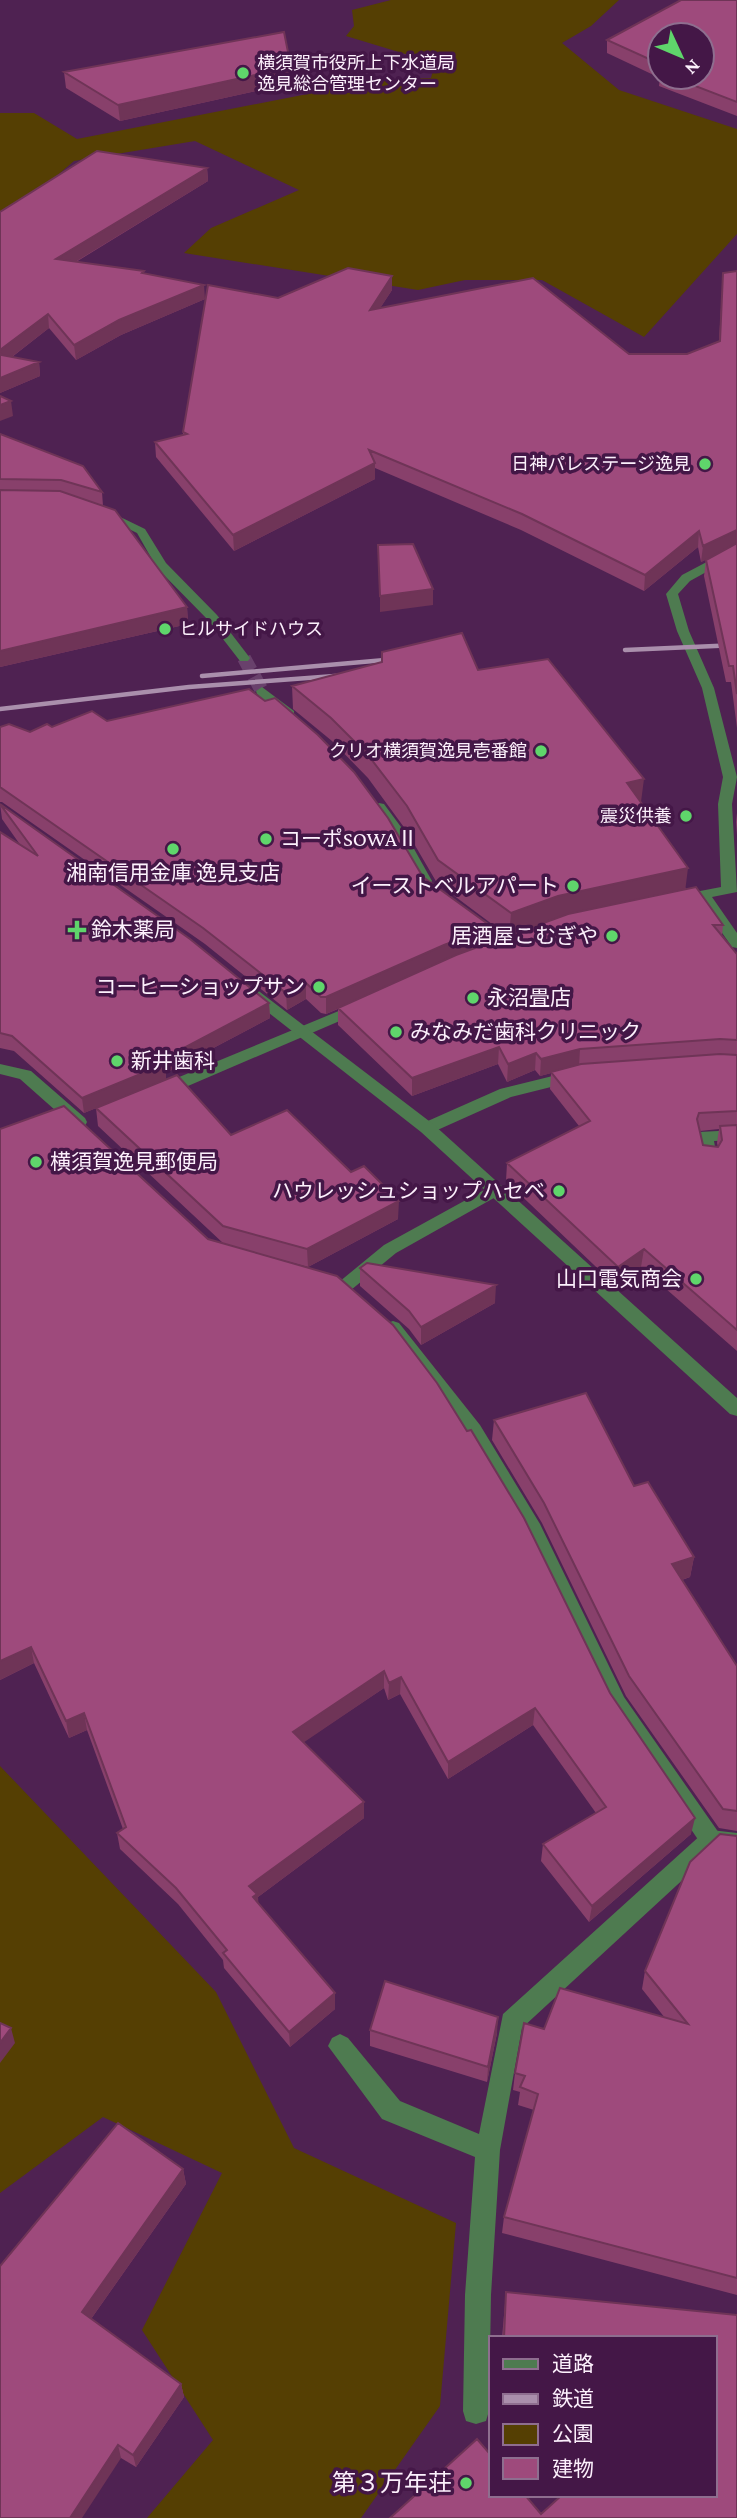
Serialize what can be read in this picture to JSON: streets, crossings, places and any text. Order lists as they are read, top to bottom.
{
  "places": {
    "other": [
      "横須賀市役所上下水道局 逸見総合管理センター",
      "日神パレステージ逸見",
      "ヒルサイドハウス",
      "クリオ横須賀逸見壱番館",
      "震災供養",
      "コーポSOWAⅡ",
      "湘南信用金庫 逸見支店",
      "イーストベルアパート",
      "居酒屋こむぎや",
      "コーヒーショップサン",
      "永沼畳店",
      "みなみだ歯科クリニック",
      "新井歯科",
      "横須賀逸見郵便局",
      "ハウレッシュショップハセベ",
      "山口電気商会",
      "第３万年荘"
    ],
    "health": ["鈴木薬局"]
  },
  "legend": [
    "道路",
    "鉄道",
    "公園",
    "建物"
  ],
  "north": "bottom right"
}
